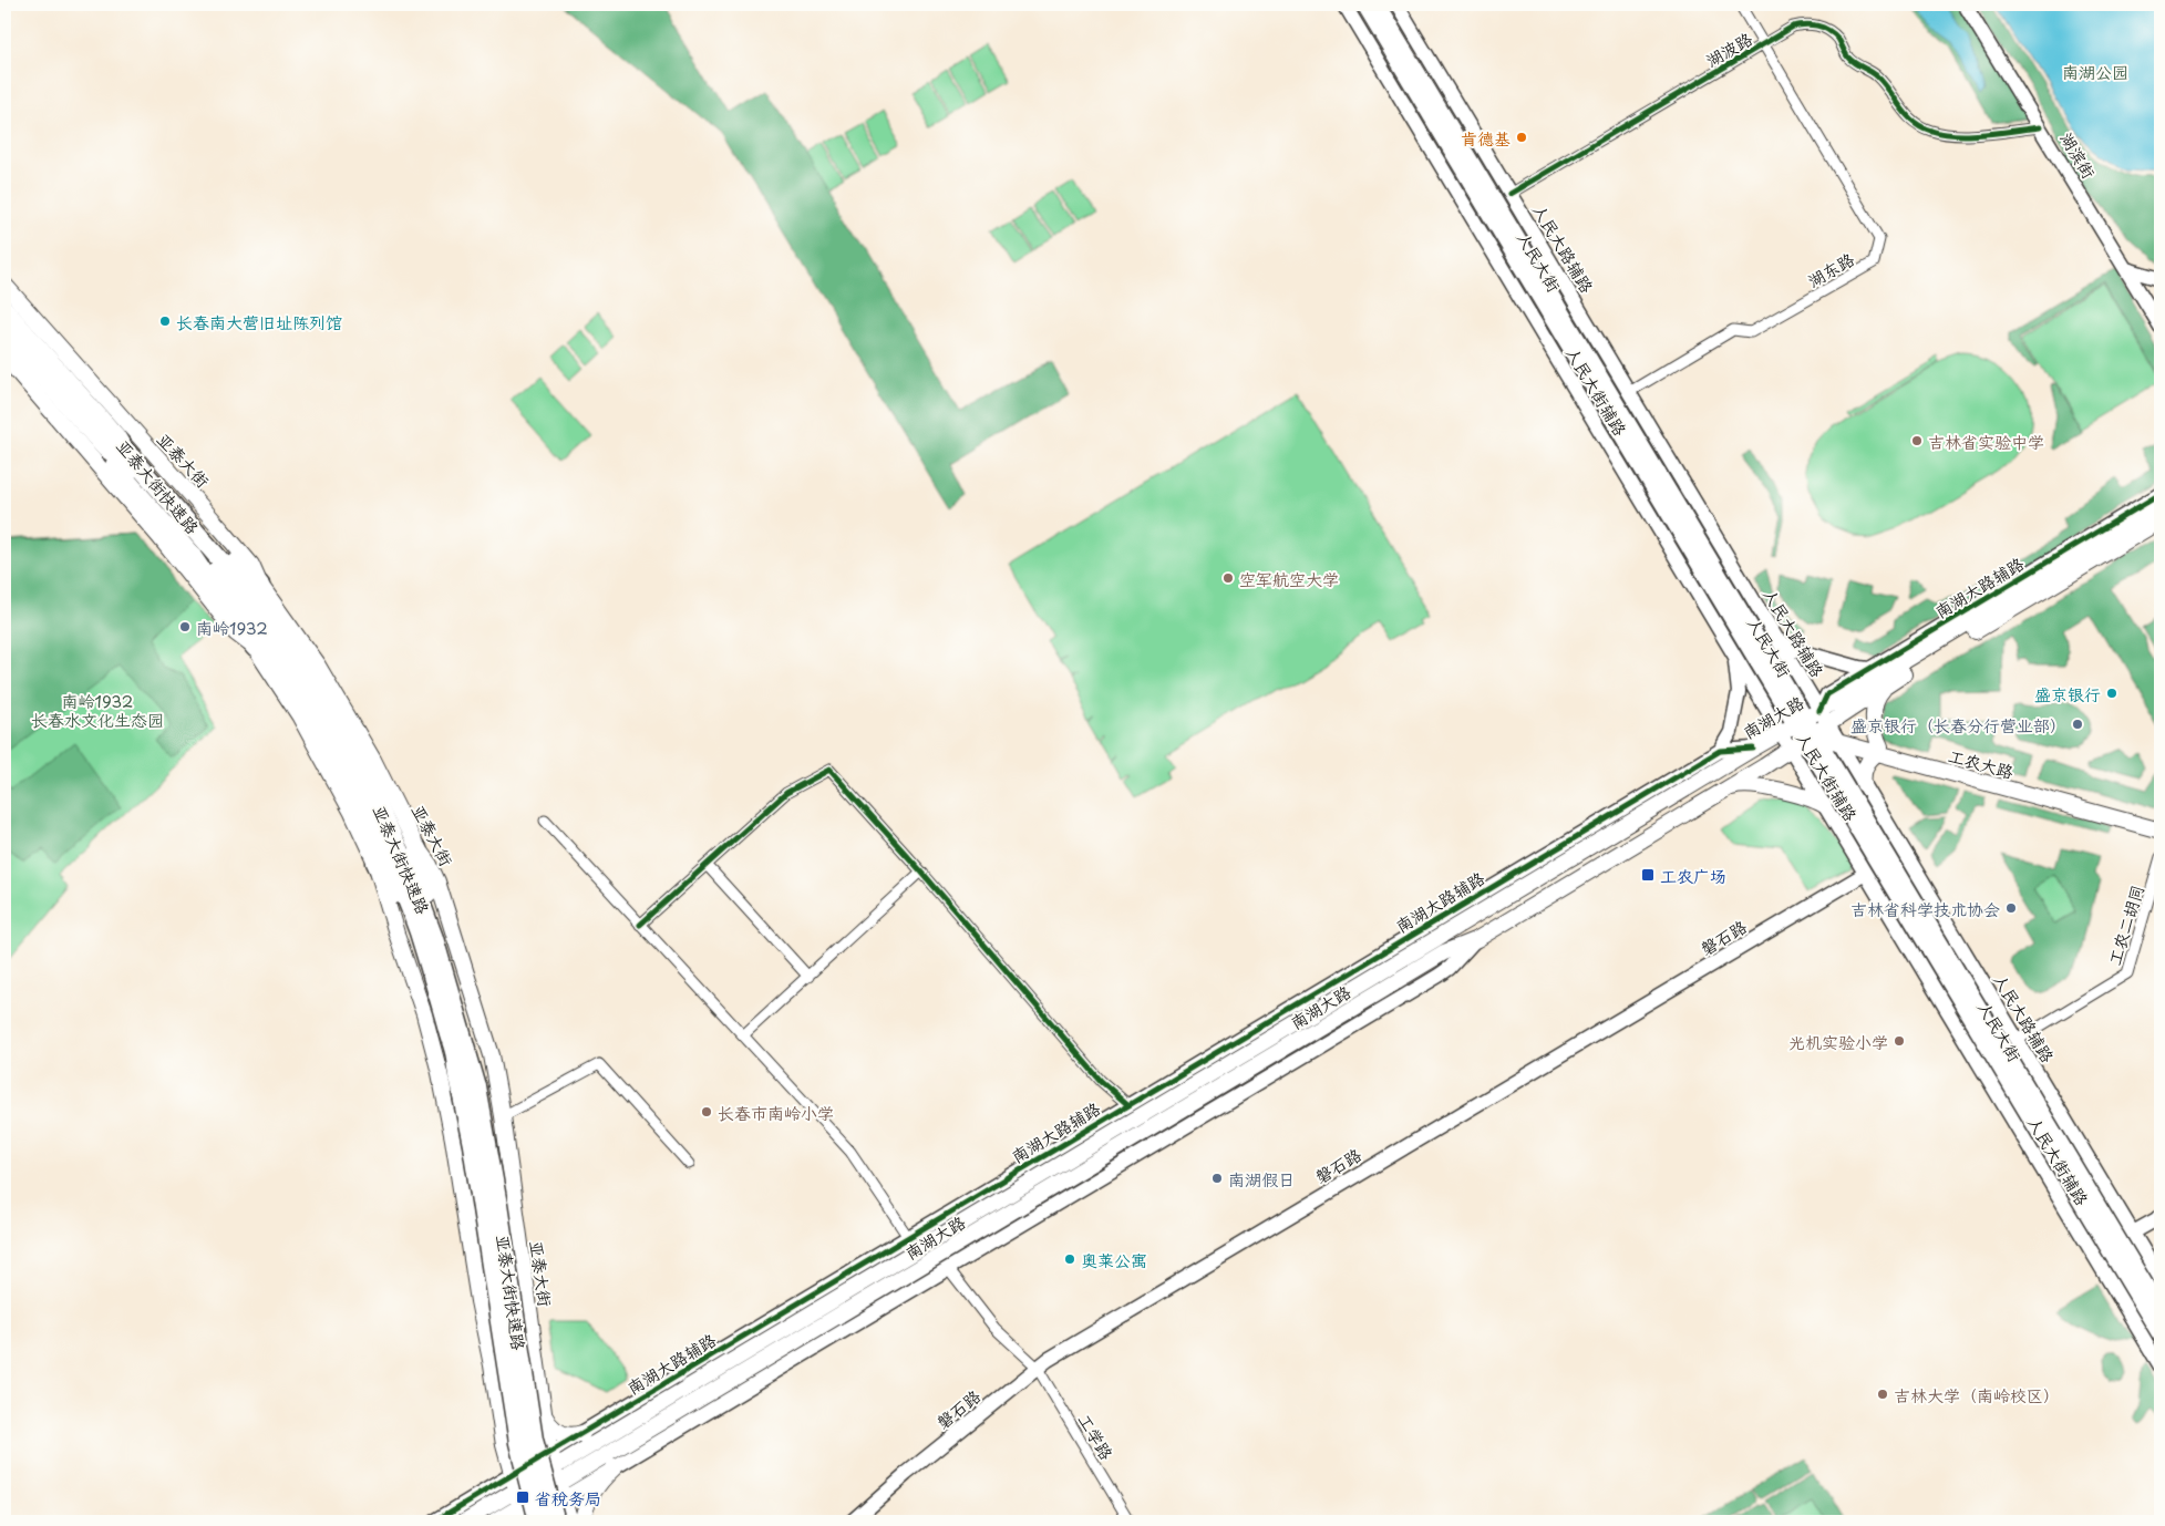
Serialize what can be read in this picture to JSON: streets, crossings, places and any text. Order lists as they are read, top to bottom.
{
  "streets": {
    "highway": ["亚泰大街快速路"],
    "main road": [
      "人民大街",
      "亚泰大街",
      "南湖大路",
      "工农大路"
    ],
    "street": [
      "湖波路",
      "湖滨街",
      "人民大路辅路",
      "湖东路",
      "人民大街辅路",
      "南湖大路辅路",
      "工农二胡同",
      "磐石路",
      "工学路"
    ]
  },
  "crossings": [
    ["湖波路", "湖滨街"],
    ["湖波路", "人民大路辅路"],
    ["湖波路", "湖东路"],
    ["人民大路辅路", "人民大街"],
    ["人民大路辅路", "湖东路"],
    ["人民大路辅路", "南湖大路辅路"],
    ["人民大路辅路", "南湖大路"],
    ["人民大路辅路", "工农大路"],
    ["人民大路辅路", "工农二胡同"],
    ["人民大街", "南湖大路辅路"],
    ["人民大街", "南湖大路"],
    ["人民大街", "工农大路"],
    ["人民大街辅路", "南湖大路"],
    ["人民大街辅路", "磐石路"],
    ["亚泰大街", "南湖大路辅路"],
    ["亚泰大街", "南湖大路"],
    ["亚泰大街快速路", "南湖大路"],
    ["南湖大路辅路", "南湖大路"],
    ["南湖大路辅路", "工农大路"],
    ["南湖大路", "工农大路"],
    ["磐石路", "工学路"]
  ],
  "parks": ["南湖公园", "南岭1932 长春水文化生态园"],
  "places": {
    "other": [
      "肯德基",
      "长春南大营旧址陈列馆",
      "吉林省实验中学",
      "空军航空大学",
      "南岭1932",
      "盛京银行",
      "盛京银行（长春分行营业部）",
      "吉林省科学技术协会",
      "光机实验小学",
      "长春市南岭小学",
      "南湖假日",
      "奥莱公寓",
      "吉林大学（南岭校区）"
    ],
    "transit": ["工农广场", "省税务局"]
  }
}
